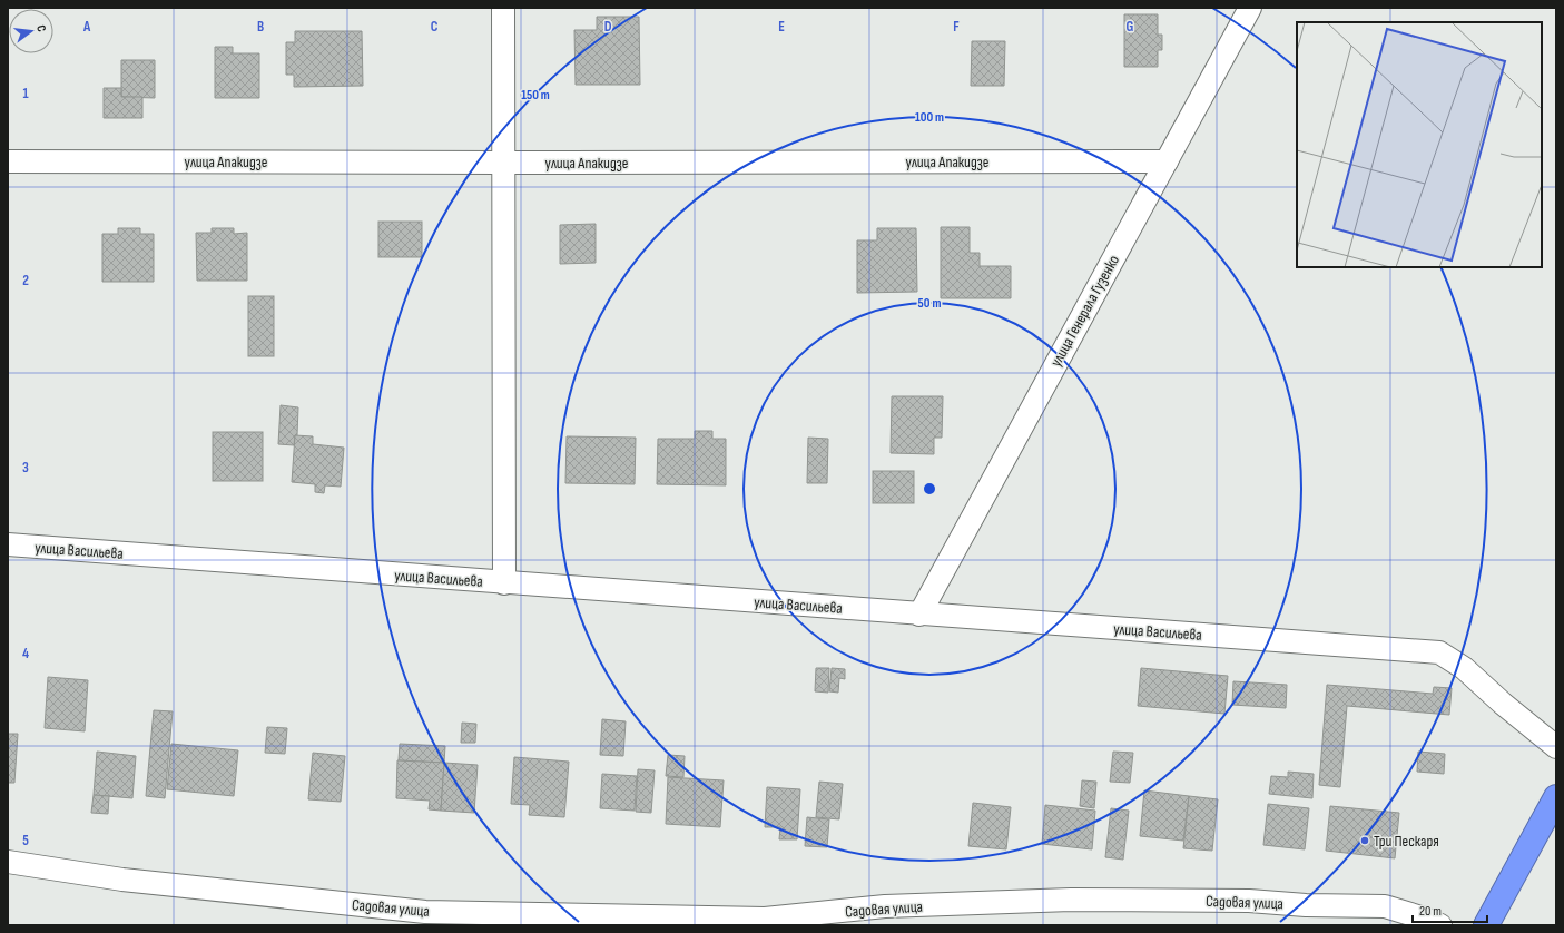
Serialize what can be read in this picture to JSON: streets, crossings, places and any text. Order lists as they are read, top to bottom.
{
  "streets": {
    "street": [
      "улица Апакидзе",
      "улица Генерала Гузенко",
      "улица Васильева",
      "Садовая улица"
    ]
  },
  "crossings": [
    ["улица Апакидзе", "улица Генерала Гузенко"],
    ["улица Генерала Гузенко", "улица Васильева"]
  ],
  "places": ["Три Пескаря"],
  "scale_bar": "20 m",
  "north": "right",
  "grid": {
    "columns": [
      "A",
      "B",
      "C",
      "D",
      "E",
      "F",
      "G"
    ],
    "rows": [
      "1",
      "2",
      "3",
      "4",
      "5"
    ]
  },
  "rings": ["150 m", "100 m", "50 m"]
}
